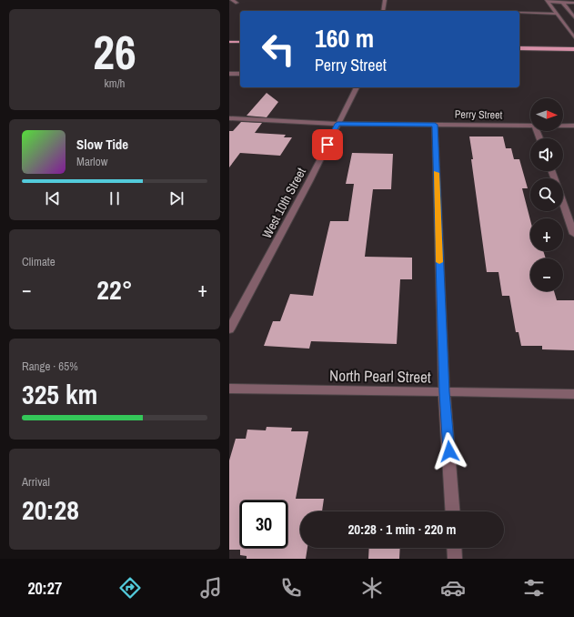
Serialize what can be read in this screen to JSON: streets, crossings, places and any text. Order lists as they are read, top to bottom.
{
  "streets": {
    "street": ["Perry Street", "West 10th Street", "North Pearl Street"]
  },
  "crossings": [
    ["Perry Street", "West 10th Street"]
  ],
  "north": "right",
  "page": {
    "tile": [
      ["26", "km/h"],
      "Climate",
      ["Range · 65%", "325 km"],
      ["Arrival", "20:28"]
    ],
    "turn": ["160 m", "Perry Street"],
    "map_buttons": ["+", "−"],
    "song": ["Slow Tide", "Marlow"],
    "heat": ["−", "22°", "+"],
    "limit": "30",
    "trip": "20:28 · 1 min · 220 m",
    "tabs": "20:27"
  }
}
